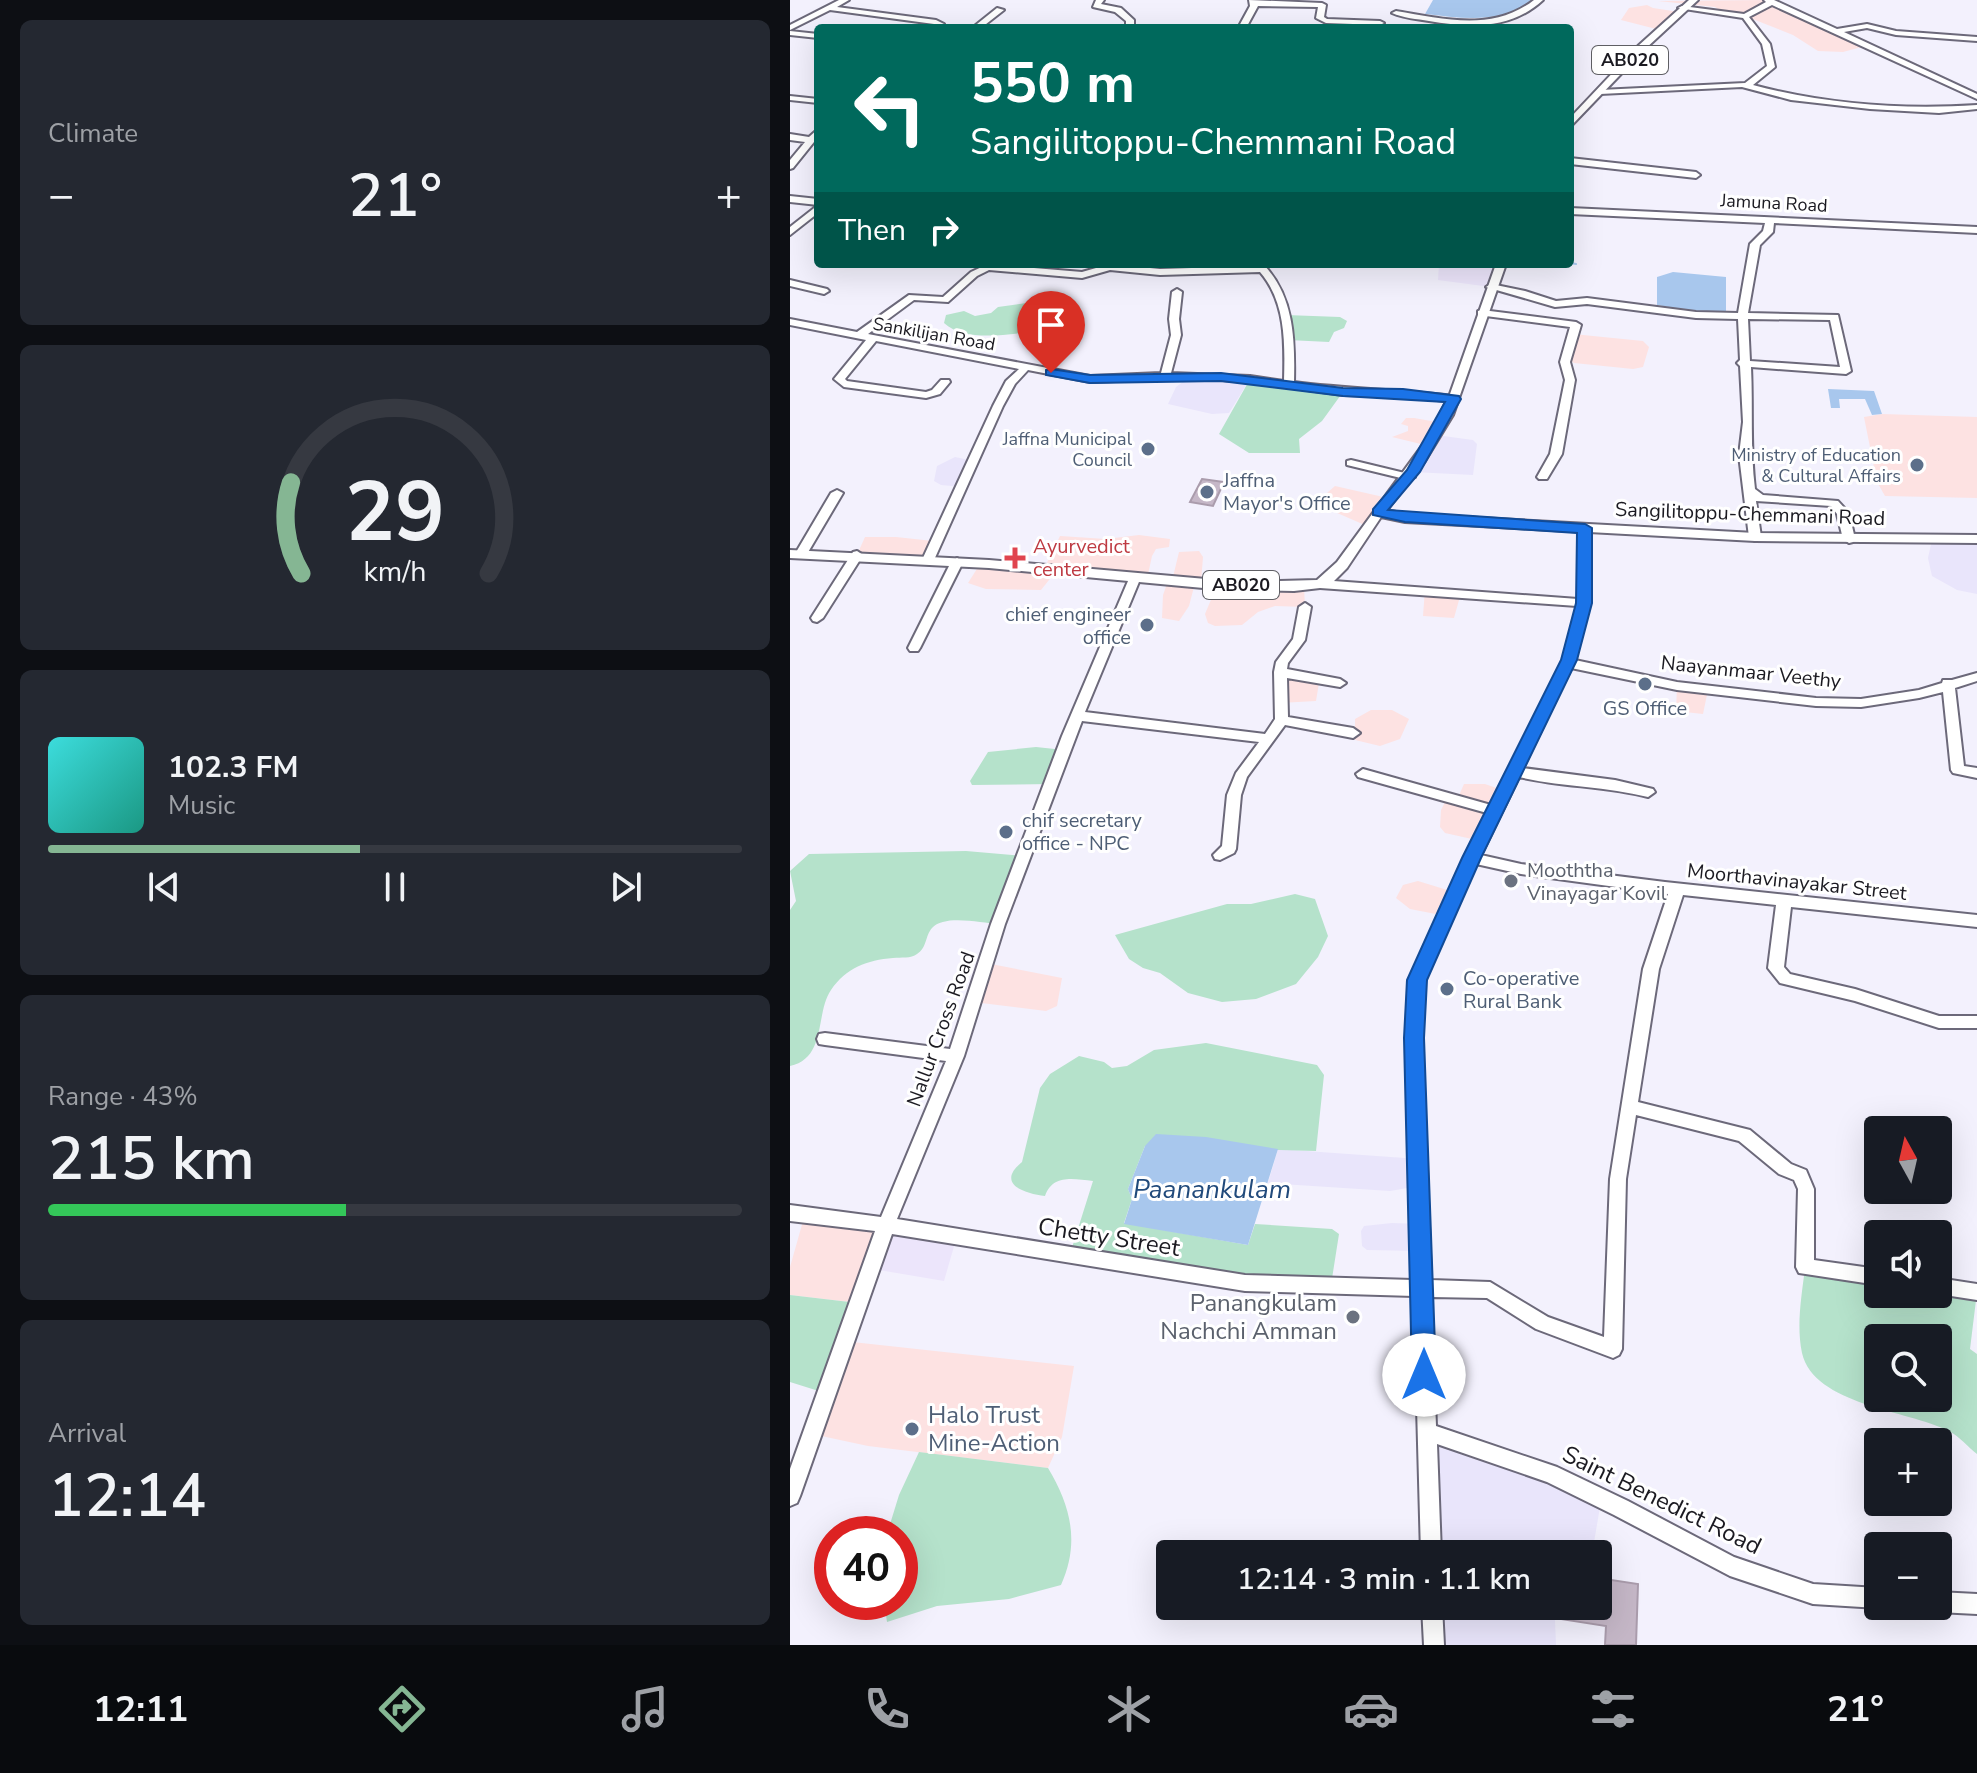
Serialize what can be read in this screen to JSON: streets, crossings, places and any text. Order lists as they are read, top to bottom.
{
  "streets": {
    "main road": ["AB020", "Sangilitoppu-Chemmani Road"],
    "street": [
      "Jamuna Road",
      "Sankilijan Road",
      "Naayanmaar Veethy",
      "Moorthavinayakar Street",
      "Nallur Cross Road",
      "Chetty Street",
      "Saint Benedict Road"
    ]
  },
  "crossings": [
    ["AB020", "Nallur Cross Road"],
    ["Nallur Cross Road", "Chetty Street"]
  ],
  "water": ["Paanankulam"],
  "places": {
    "other": [
      "Jaffna Municipal Council",
      "Ministry of Education & Cultural Affairs",
      "Jaffna Mayor's Office",
      "chief engineer office",
      "GS Office",
      "chif secretary office - NPC",
      "Mooththa Vinayagar Kovil",
      "Co-operative Rural Bank",
      "Panangkulam Nachchi Amman",
      "Halo Trust Mine-Action"
    ],
    "health": ["Ayurvedict center"]
  },
  "north": "top",
  "page": {
    "tile": [
      "Climate",
      ["Range · 43%", "215 km"],
      ["Arrival", "12:14"]
    ],
    "turn": ["550 m", "Sangilitoppu-Chemmani Road"],
    "heat": ["−", "21°", "+"],
    "then": "Then",
    "song": ["102.3 FM", "Music"],
    "map_buttons": ["+", "−"],
    "limit": "40",
    "trip": "12:14 · 3 min · 1.1 km",
    "tabs": ["12:11", "21°"],
    "gauge": ["29", "km/h"]
  }
}
